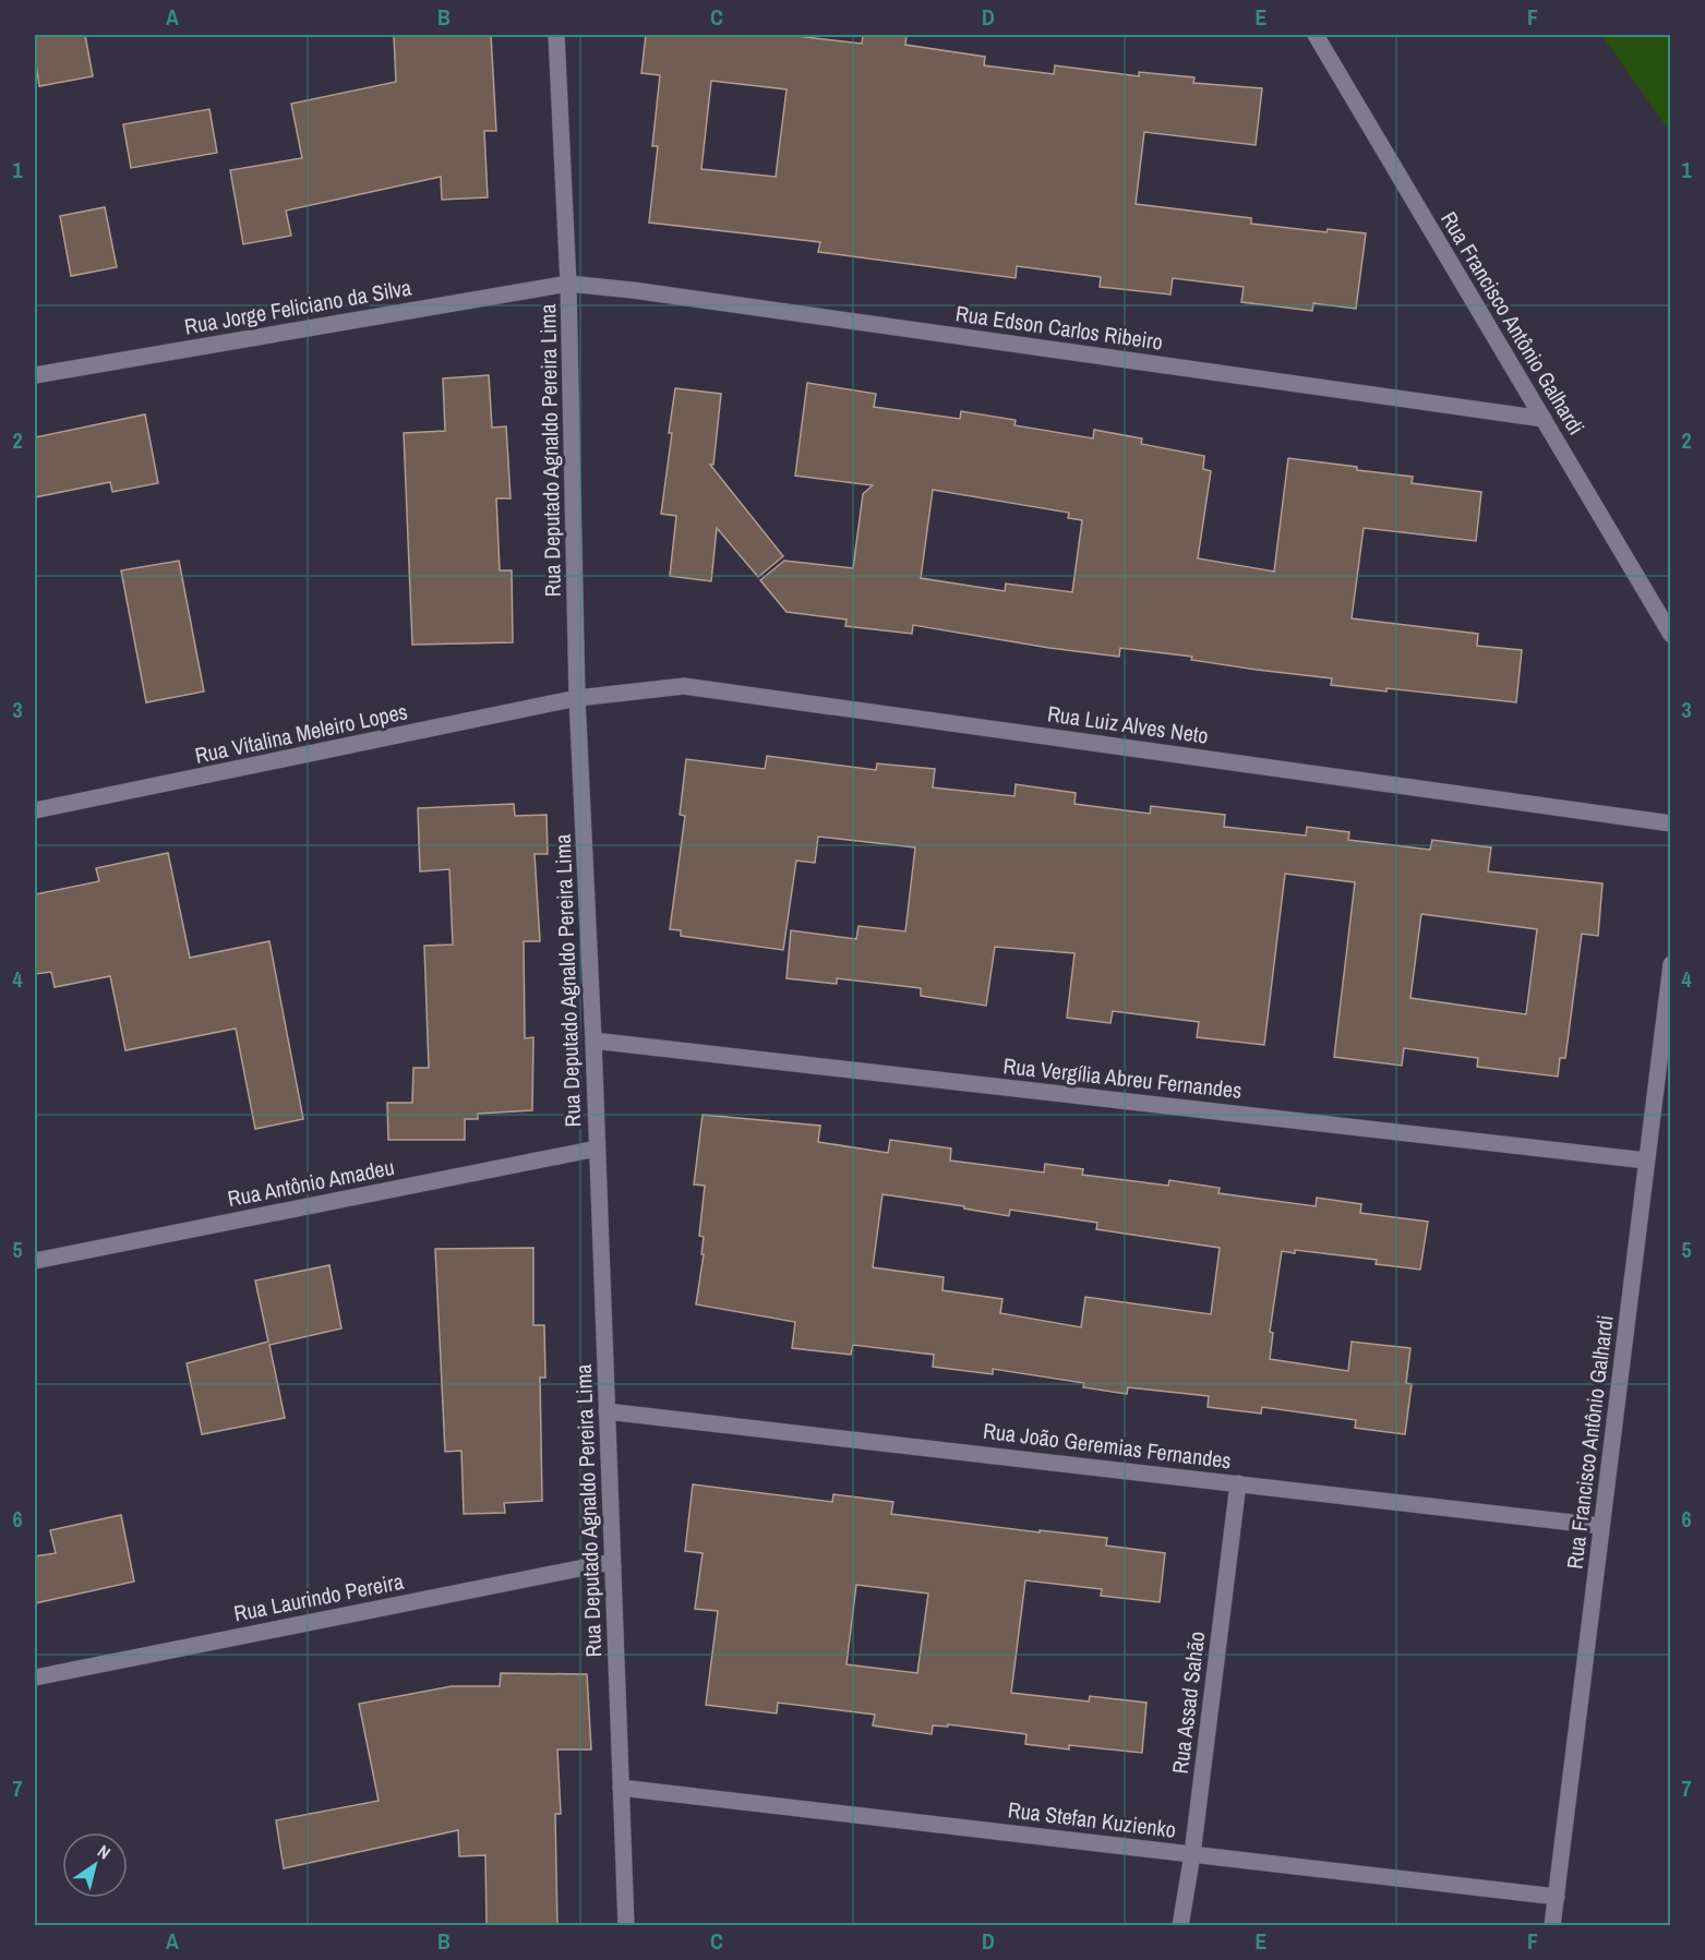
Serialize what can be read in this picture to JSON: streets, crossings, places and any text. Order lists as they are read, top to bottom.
{
  "streets": {
    "street": [
      "Rua Jorge Feliciano da Silva",
      "Rua Francisco Antônio Galhardi",
      "Rua Edson Carlos Ribeiro",
      "Rua Deputado Agnaldo Pereira Lima",
      "Rua Luiz Alves Neto",
      "Rua Vitalina Meleiro Lopes",
      "Rua Vergília Abreu Fernandes",
      "Rua Antônio Amadeu",
      "Rua João Geremias Fernandes",
      "Rua Laurindo Pereira",
      "Rua Assad Sahão",
      "Rua Stefan Kuzienko"
    ]
  },
  "crossings": [
    ["Rua Jorge Feliciano da Silva", "Rua Edson Carlos Ribeiro"],
    ["Rua Jorge Feliciano da Silva", "Rua Deputado Agnaldo Pereira Lima"],
    ["Rua Francisco Antônio Galhardi", "Rua Edson Carlos Ribeiro"],
    ["Rua Francisco Antônio Galhardi", "Rua Vergília Abreu Fernandes"],
    ["Rua Francisco Antônio Galhardi", "Rua João Geremias Fernandes"],
    ["Rua Francisco Antônio Galhardi", "Rua Stefan Kuzienko"],
    ["Rua Edson Carlos Ribeiro", "Rua Deputado Agnaldo Pereira Lima"],
    ["Rua Deputado Agnaldo Pereira Lima", "Rua Luiz Alves Neto"],
    ["Rua Deputado Agnaldo Pereira Lima", "Rua Vitalina Meleiro Lopes"],
    ["Rua Deputado Agnaldo Pereira Lima", "Rua Vergília Abreu Fernandes"],
    ["Rua Deputado Agnaldo Pereira Lima", "Rua Antônio Amadeu"],
    ["Rua Deputado Agnaldo Pereira Lima", "Rua João Geremias Fernandes"],
    ["Rua Deputado Agnaldo Pereira Lima", "Rua Laurindo Pereira"],
    ["Rua Deputado Agnaldo Pereira Lima", "Rua Stefan Kuzienko"],
    ["Rua Luiz Alves Neto", "Rua Vitalina Meleiro Lopes"],
    ["Rua João Geremias Fernandes", "Rua Assad Sahão"],
    ["Rua Assad Sahão", "Rua Stefan Kuzienko"]
  ],
  "north": "top right",
  "grid": {
    "columns": [
      "A",
      "B",
      "C",
      "D",
      "E",
      "F"
    ],
    "rows": [
      "1",
      "2",
      "3",
      "4",
      "5",
      "6",
      "7"
    ]
  }
}
